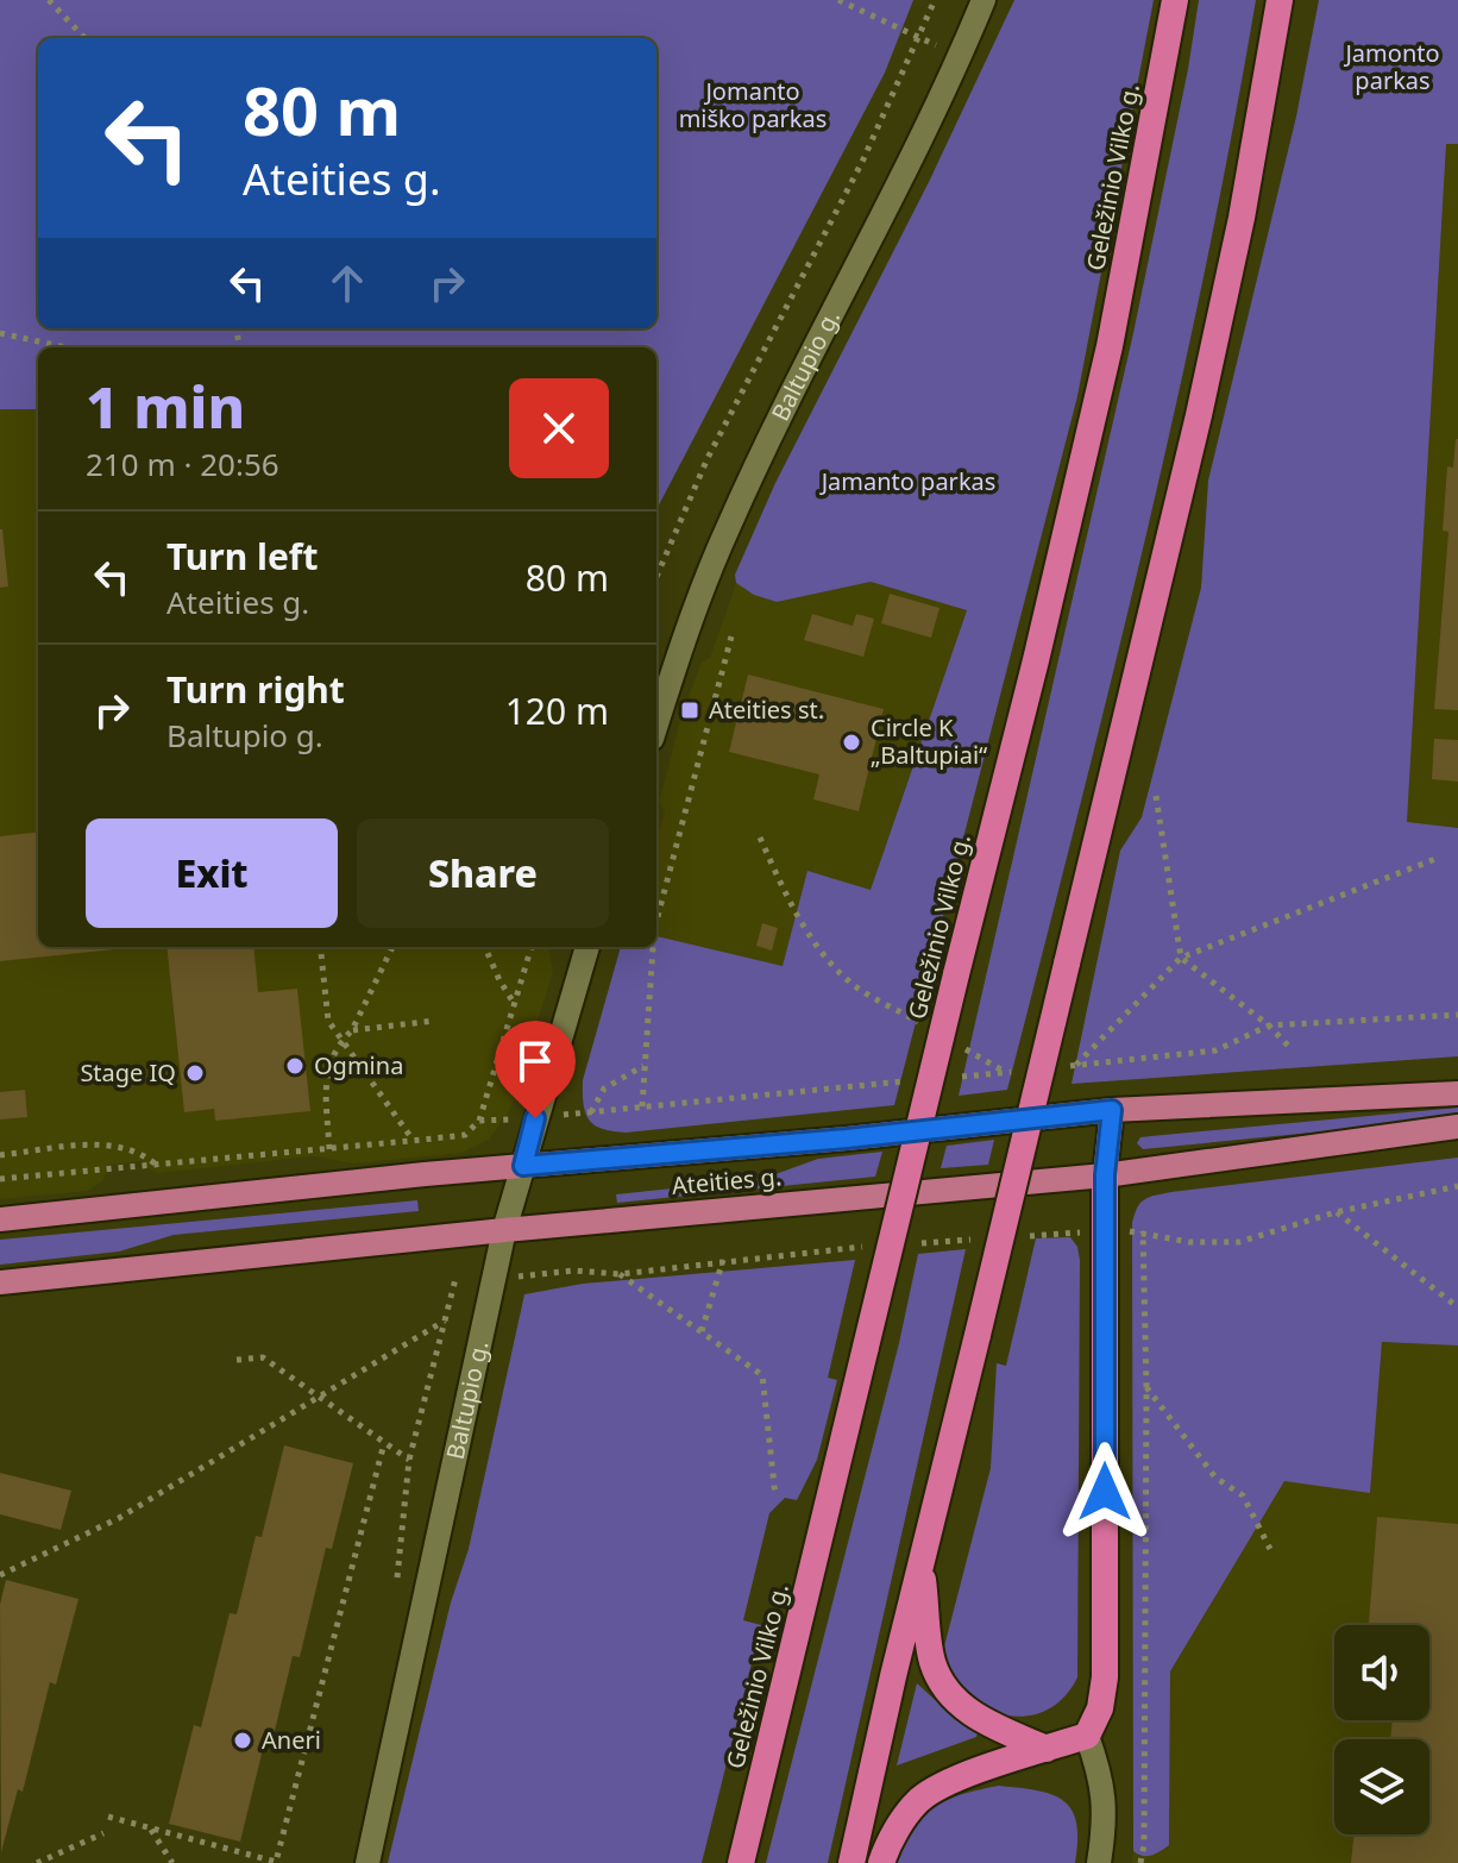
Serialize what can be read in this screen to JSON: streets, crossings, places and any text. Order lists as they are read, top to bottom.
{
  "streets": {
    "highway": ["Geležinio Vilko g."],
    "main road": ["Ateities g."],
    "street": ["Baltupio g."]
  },
  "crossings": [
    ["Baltupio g.", "Ateities g."]
  ],
  "parks": ["Jamonto parkas", "Jomanto miško parkas", "Jamanto parkas"],
  "places": {
    "transit": ["Ateities st."],
    "other": [
      "Circle K „Baltupiai“",
      "Ogmina",
      "Stage IQ",
      "Aneri"
    ]
  },
  "page": {
    "turn": ["80 m", "Ateities g."],
    "heading": ["1 min", "210 m · 20:56"],
    "list": [
      {
        "name": "Turn left",
        "note": "Ateities g.",
        "value": "80 m"
      },
      {
        "name": "Turn right",
        "note": "Baltupio g.",
        "value": "120 m"
      }
    ],
    "buttons": ["Exit", "Share"]
  }
}
